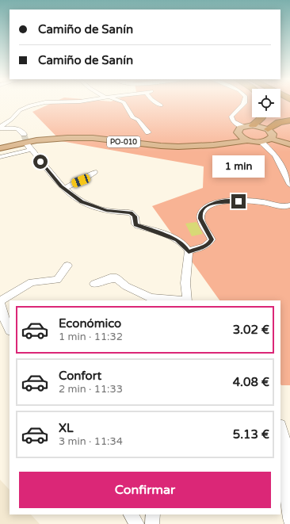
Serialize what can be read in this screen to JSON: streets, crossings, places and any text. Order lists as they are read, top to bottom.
{
  "streets": {
    "main road": ["PO-010"]
  },
  "page": {
    "banner": ["Camiño de Sanín", "Camiño de Sanín"],
    "bubble": "1 min",
    "list": [
      {
        "name": "Económico",
        "note": "1 min · 11:32",
        "value": "3.02 €"
      },
      {
        "name": "Confort",
        "note": "2 min · 11:33",
        "value": "4.08 €"
      },
      {
        "name": "XL",
        "note": "3 min · 11:34",
        "value": "5.13 €"
      }
    ],
    "buttons": "Confirmar"
  }
}
